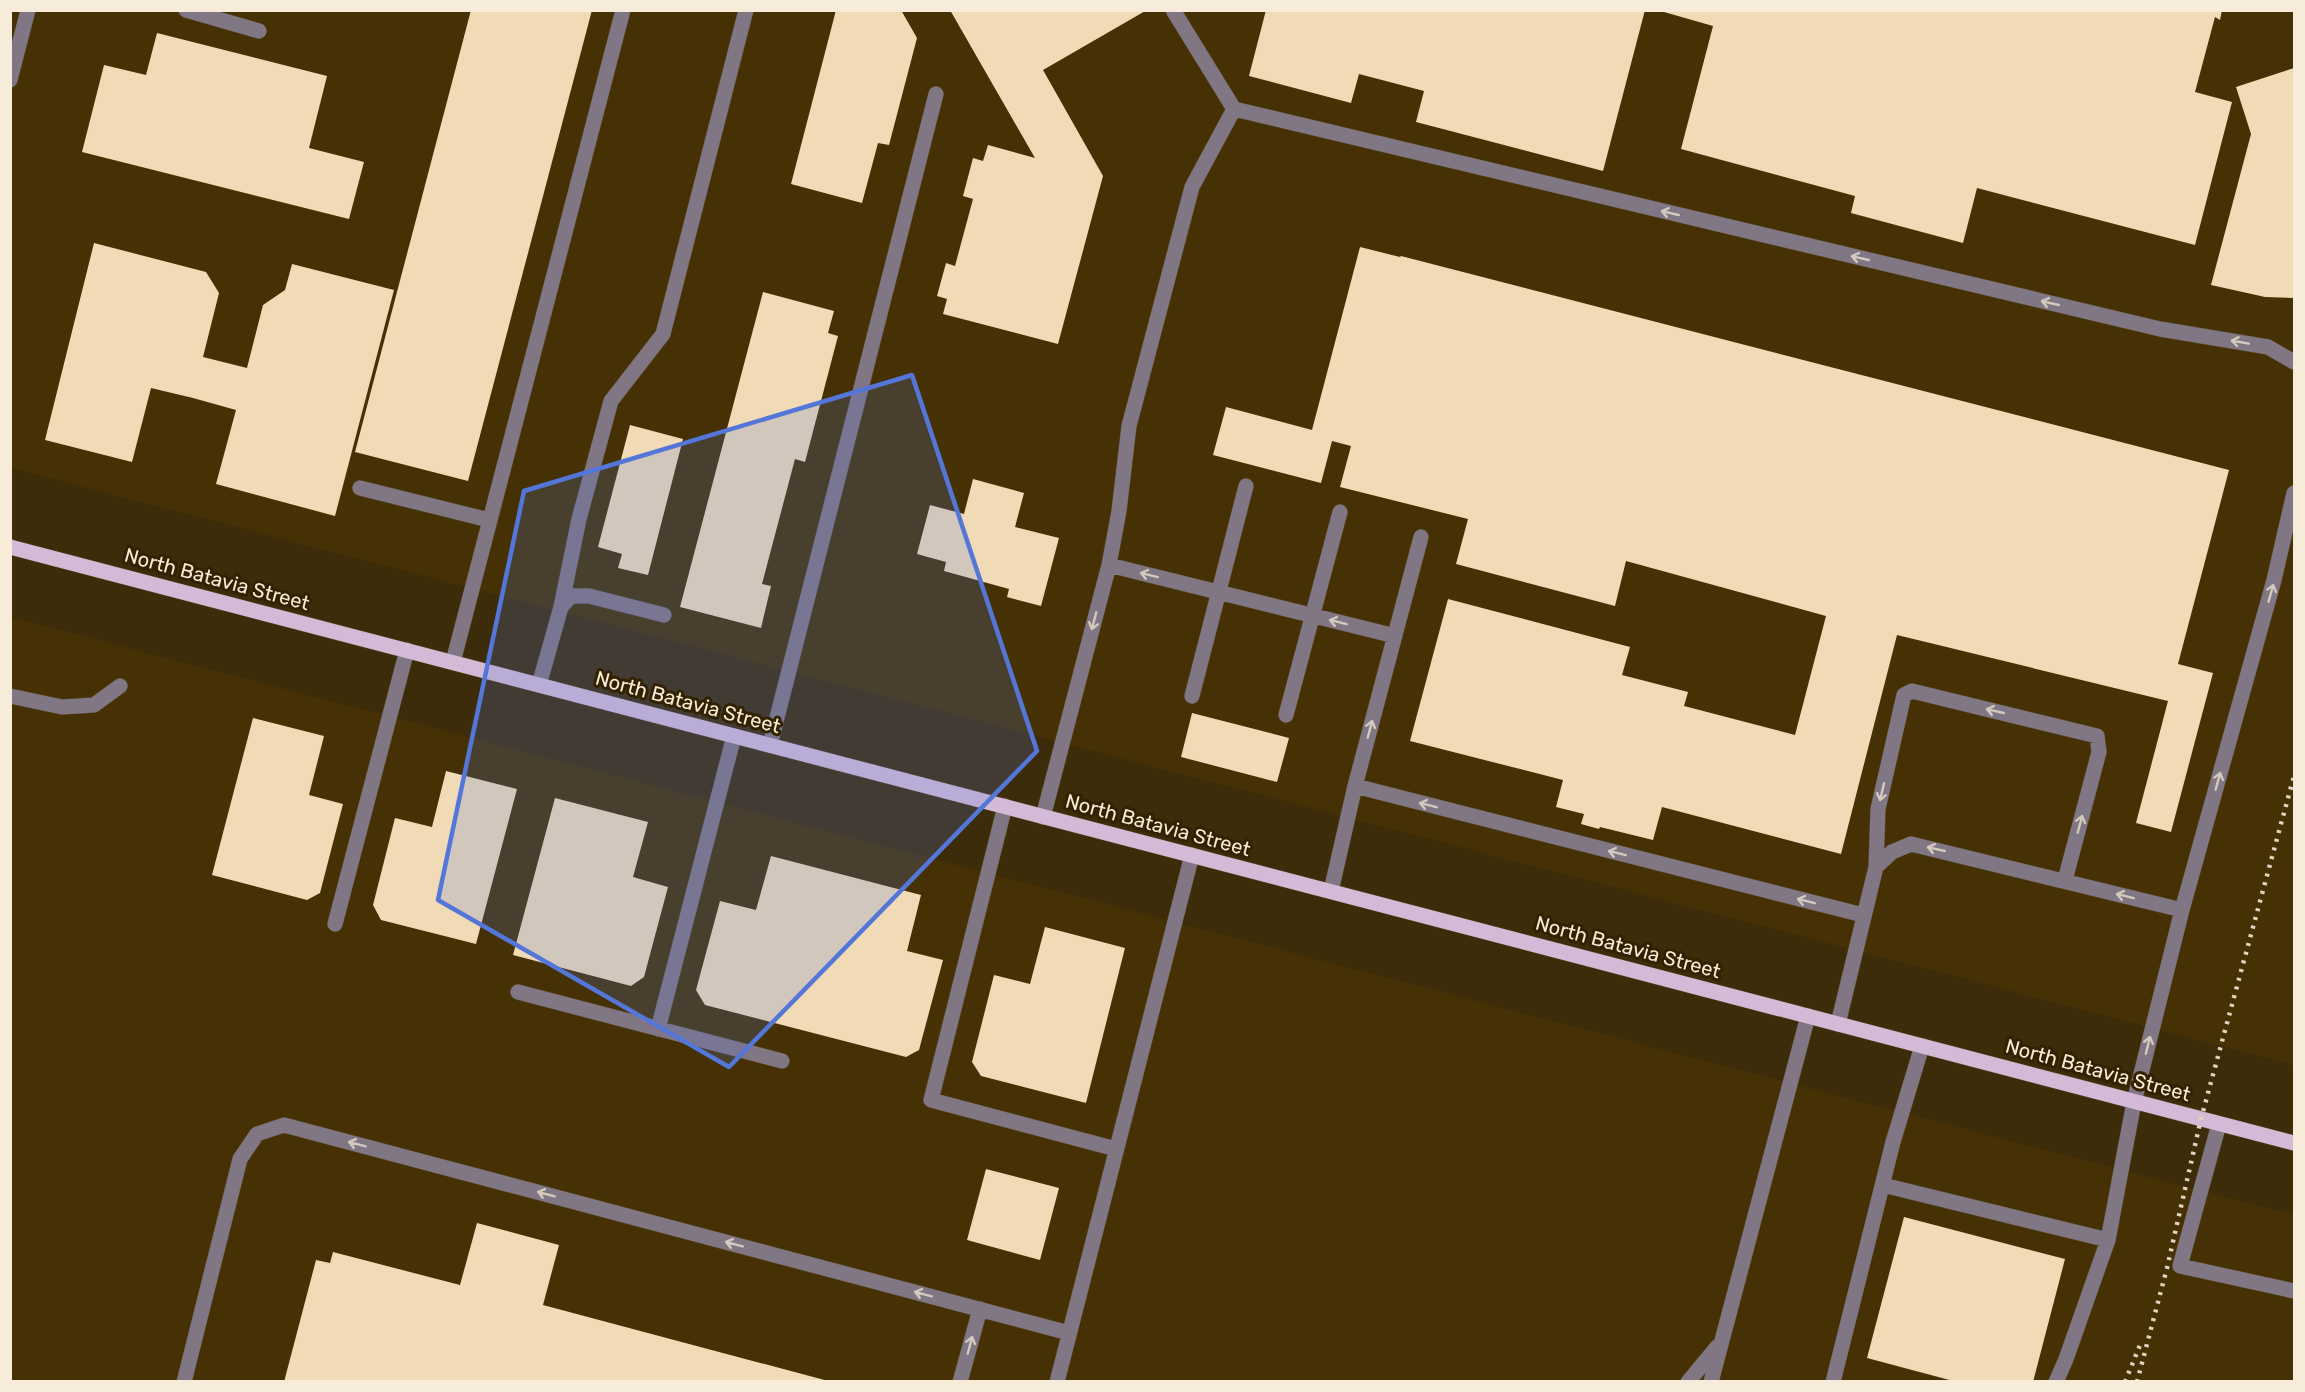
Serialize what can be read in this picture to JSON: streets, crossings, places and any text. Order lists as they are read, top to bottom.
{
  "streets": {
    "main road": ["North Batavia Street"]
  }
}
